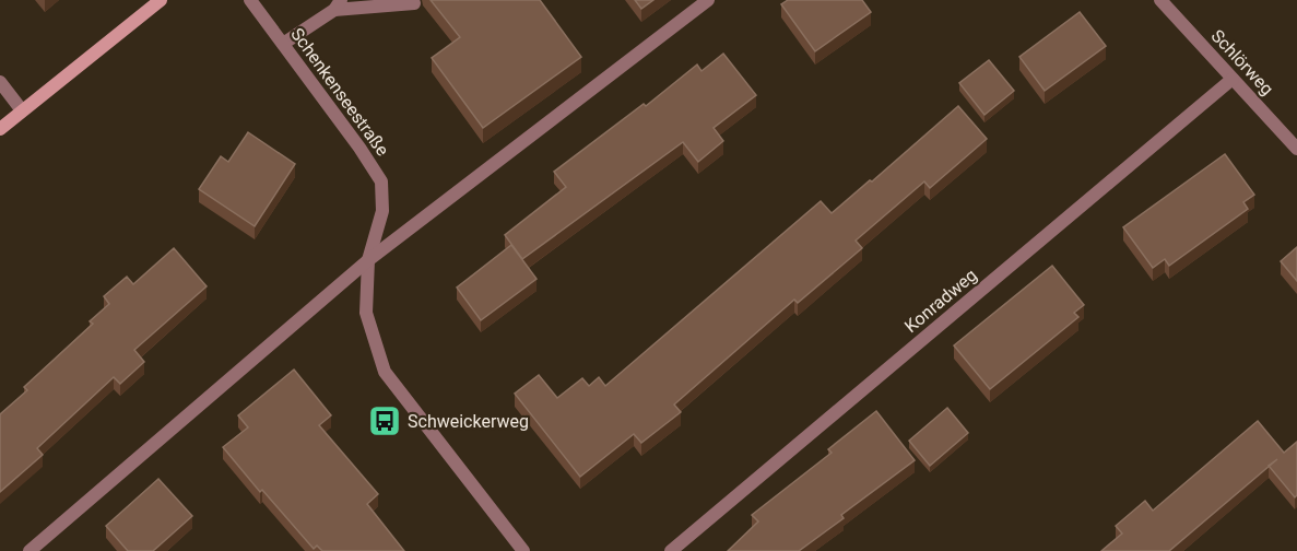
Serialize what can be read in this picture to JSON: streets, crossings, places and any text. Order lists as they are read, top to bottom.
{
  "streets": {
    "street": ["Schlörweg", "Schenkenseestraße", "Konradweg"]
  },
  "crossings": [
    ["Schlörweg", "Konradweg"]
  ],
  "places": {
    "bus stop": ["Schweickerweg"]
  }
}
